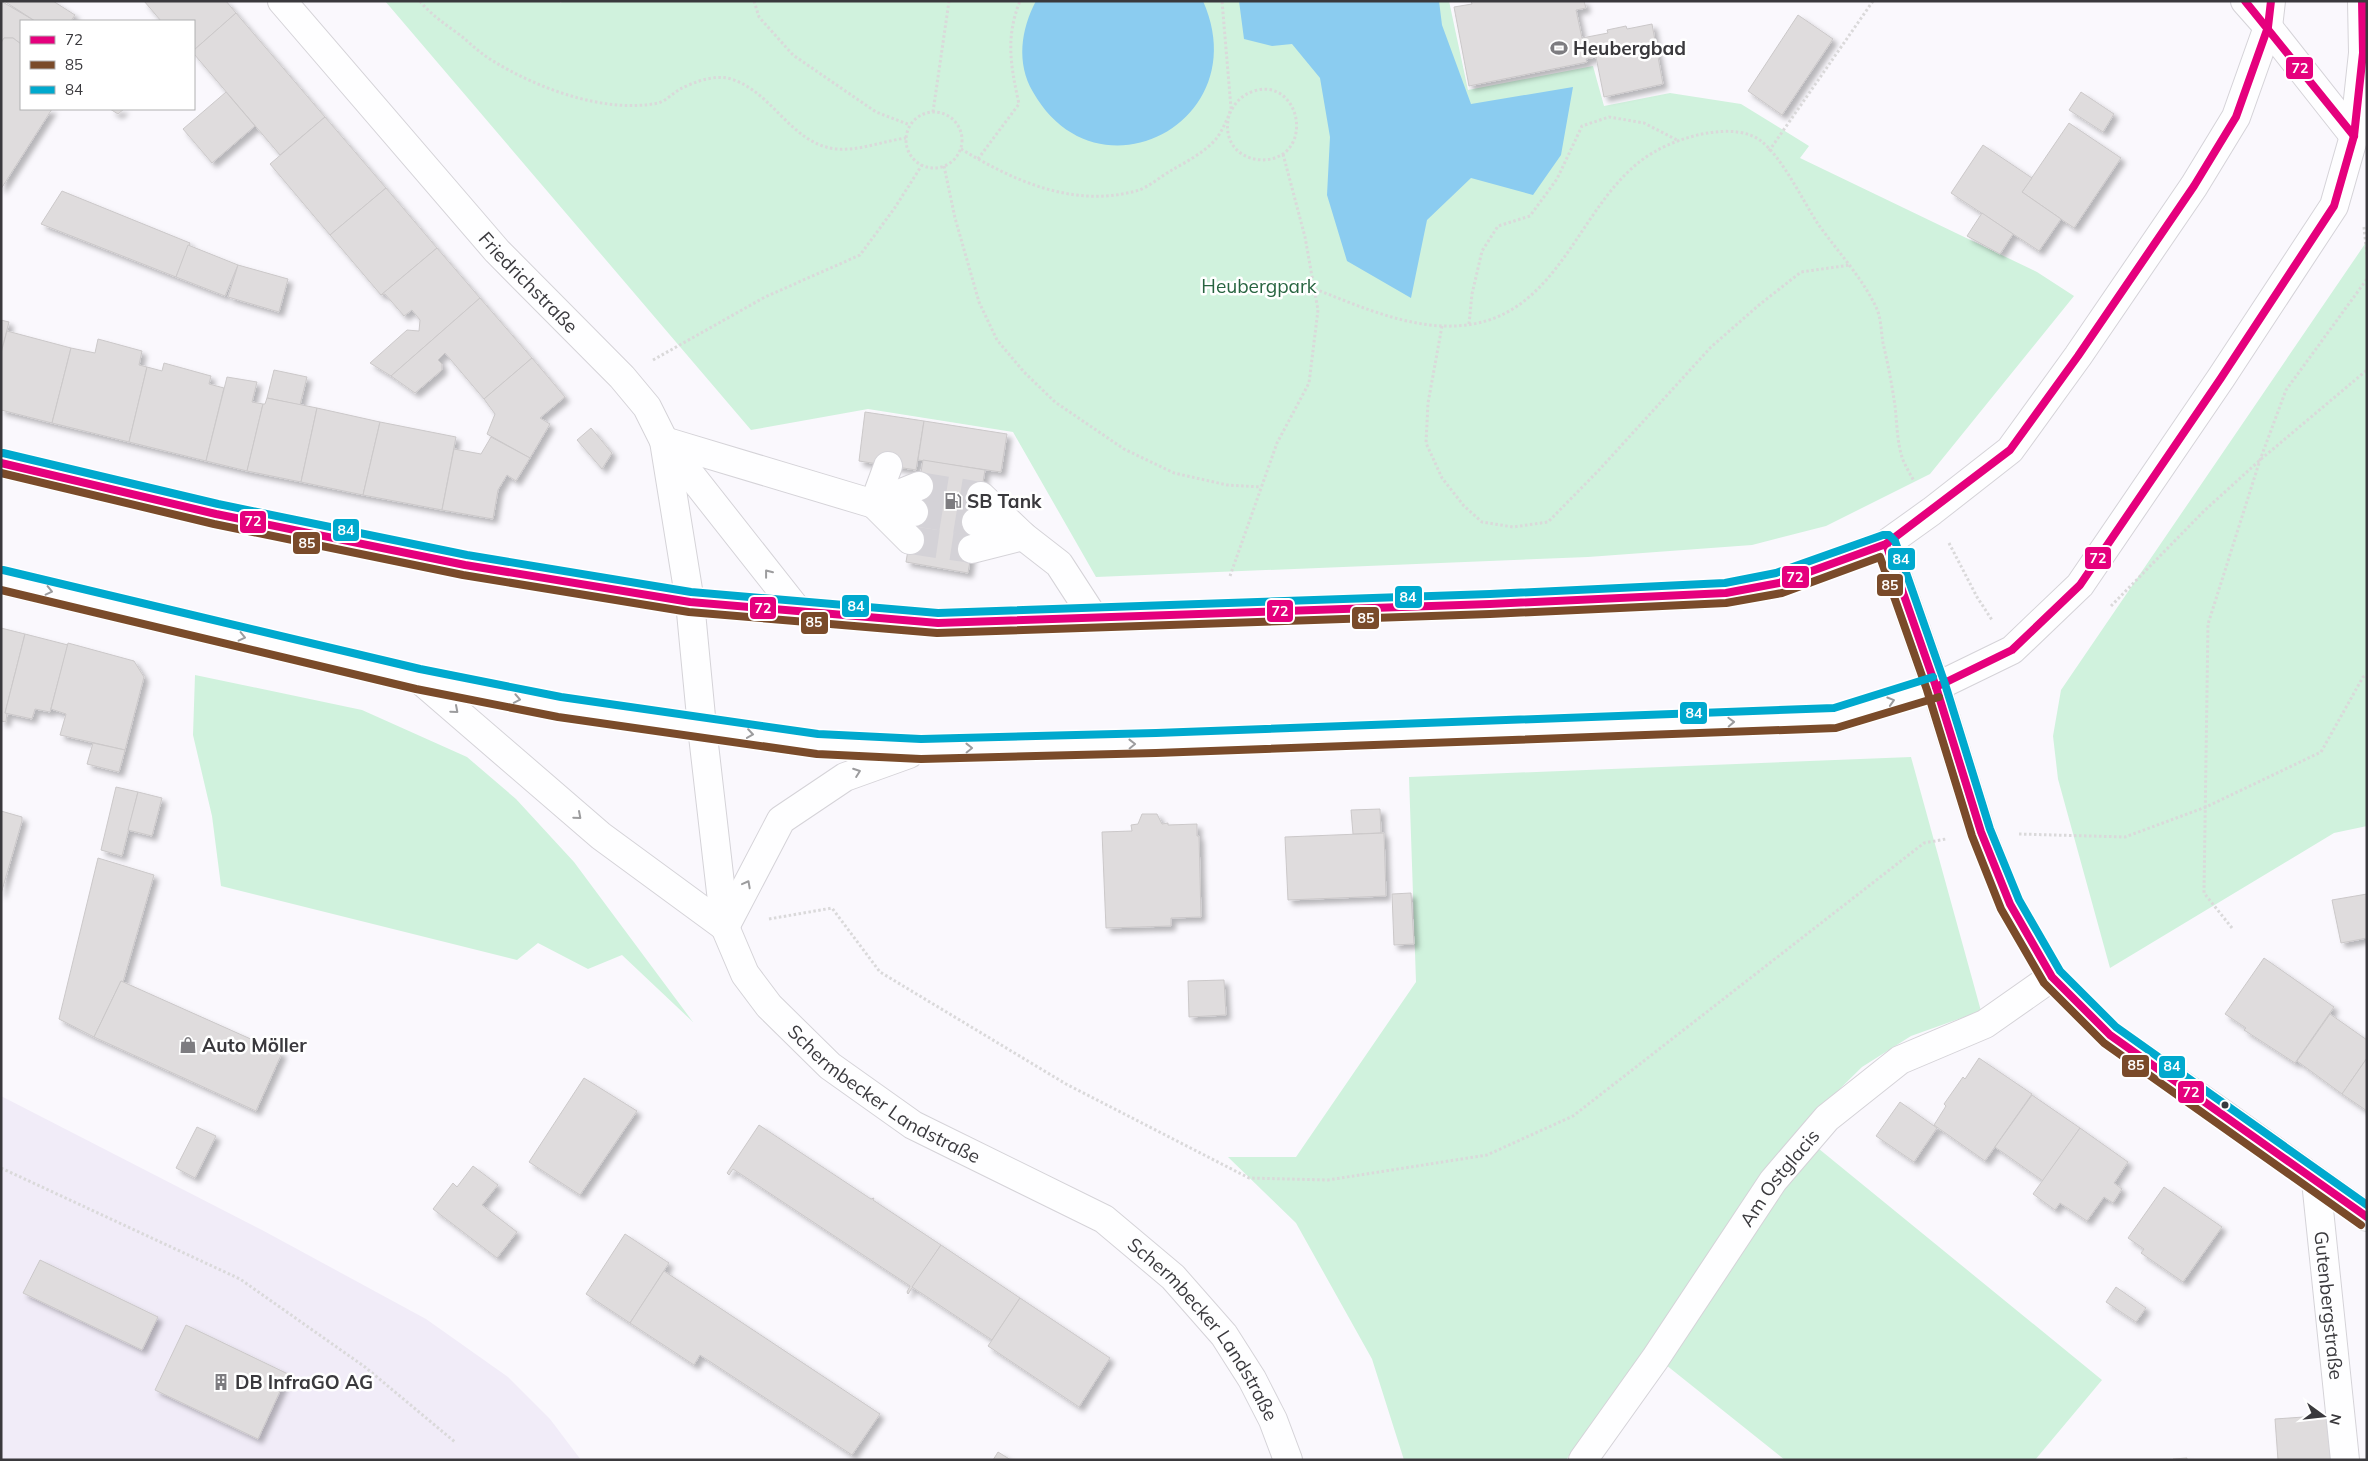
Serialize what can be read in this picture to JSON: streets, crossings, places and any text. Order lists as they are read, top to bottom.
{
  "streets": {
    "main road": [
      "Friedrichstraße",
      "Schermbecker Landstraße",
      "Am Ostglacis",
      "Gutenbergstraße"
    ]
  },
  "crossings": [
    ["Friedrichstraße", "Schermbecker Landstraße"]
  ],
  "parks": ["Heubergpark"],
  "places": {
    "sports": ["Heubergbad"],
    "fuel station": ["SB Tank"],
    "shop": ["Auto Möller"],
    "building": ["DB InfraGO AG"]
  },
  "lines": ["transit line 72", "transit line 84", "transit line 85"],
  "legend": ["72", "85", "84"],
  "north": "right"
}
